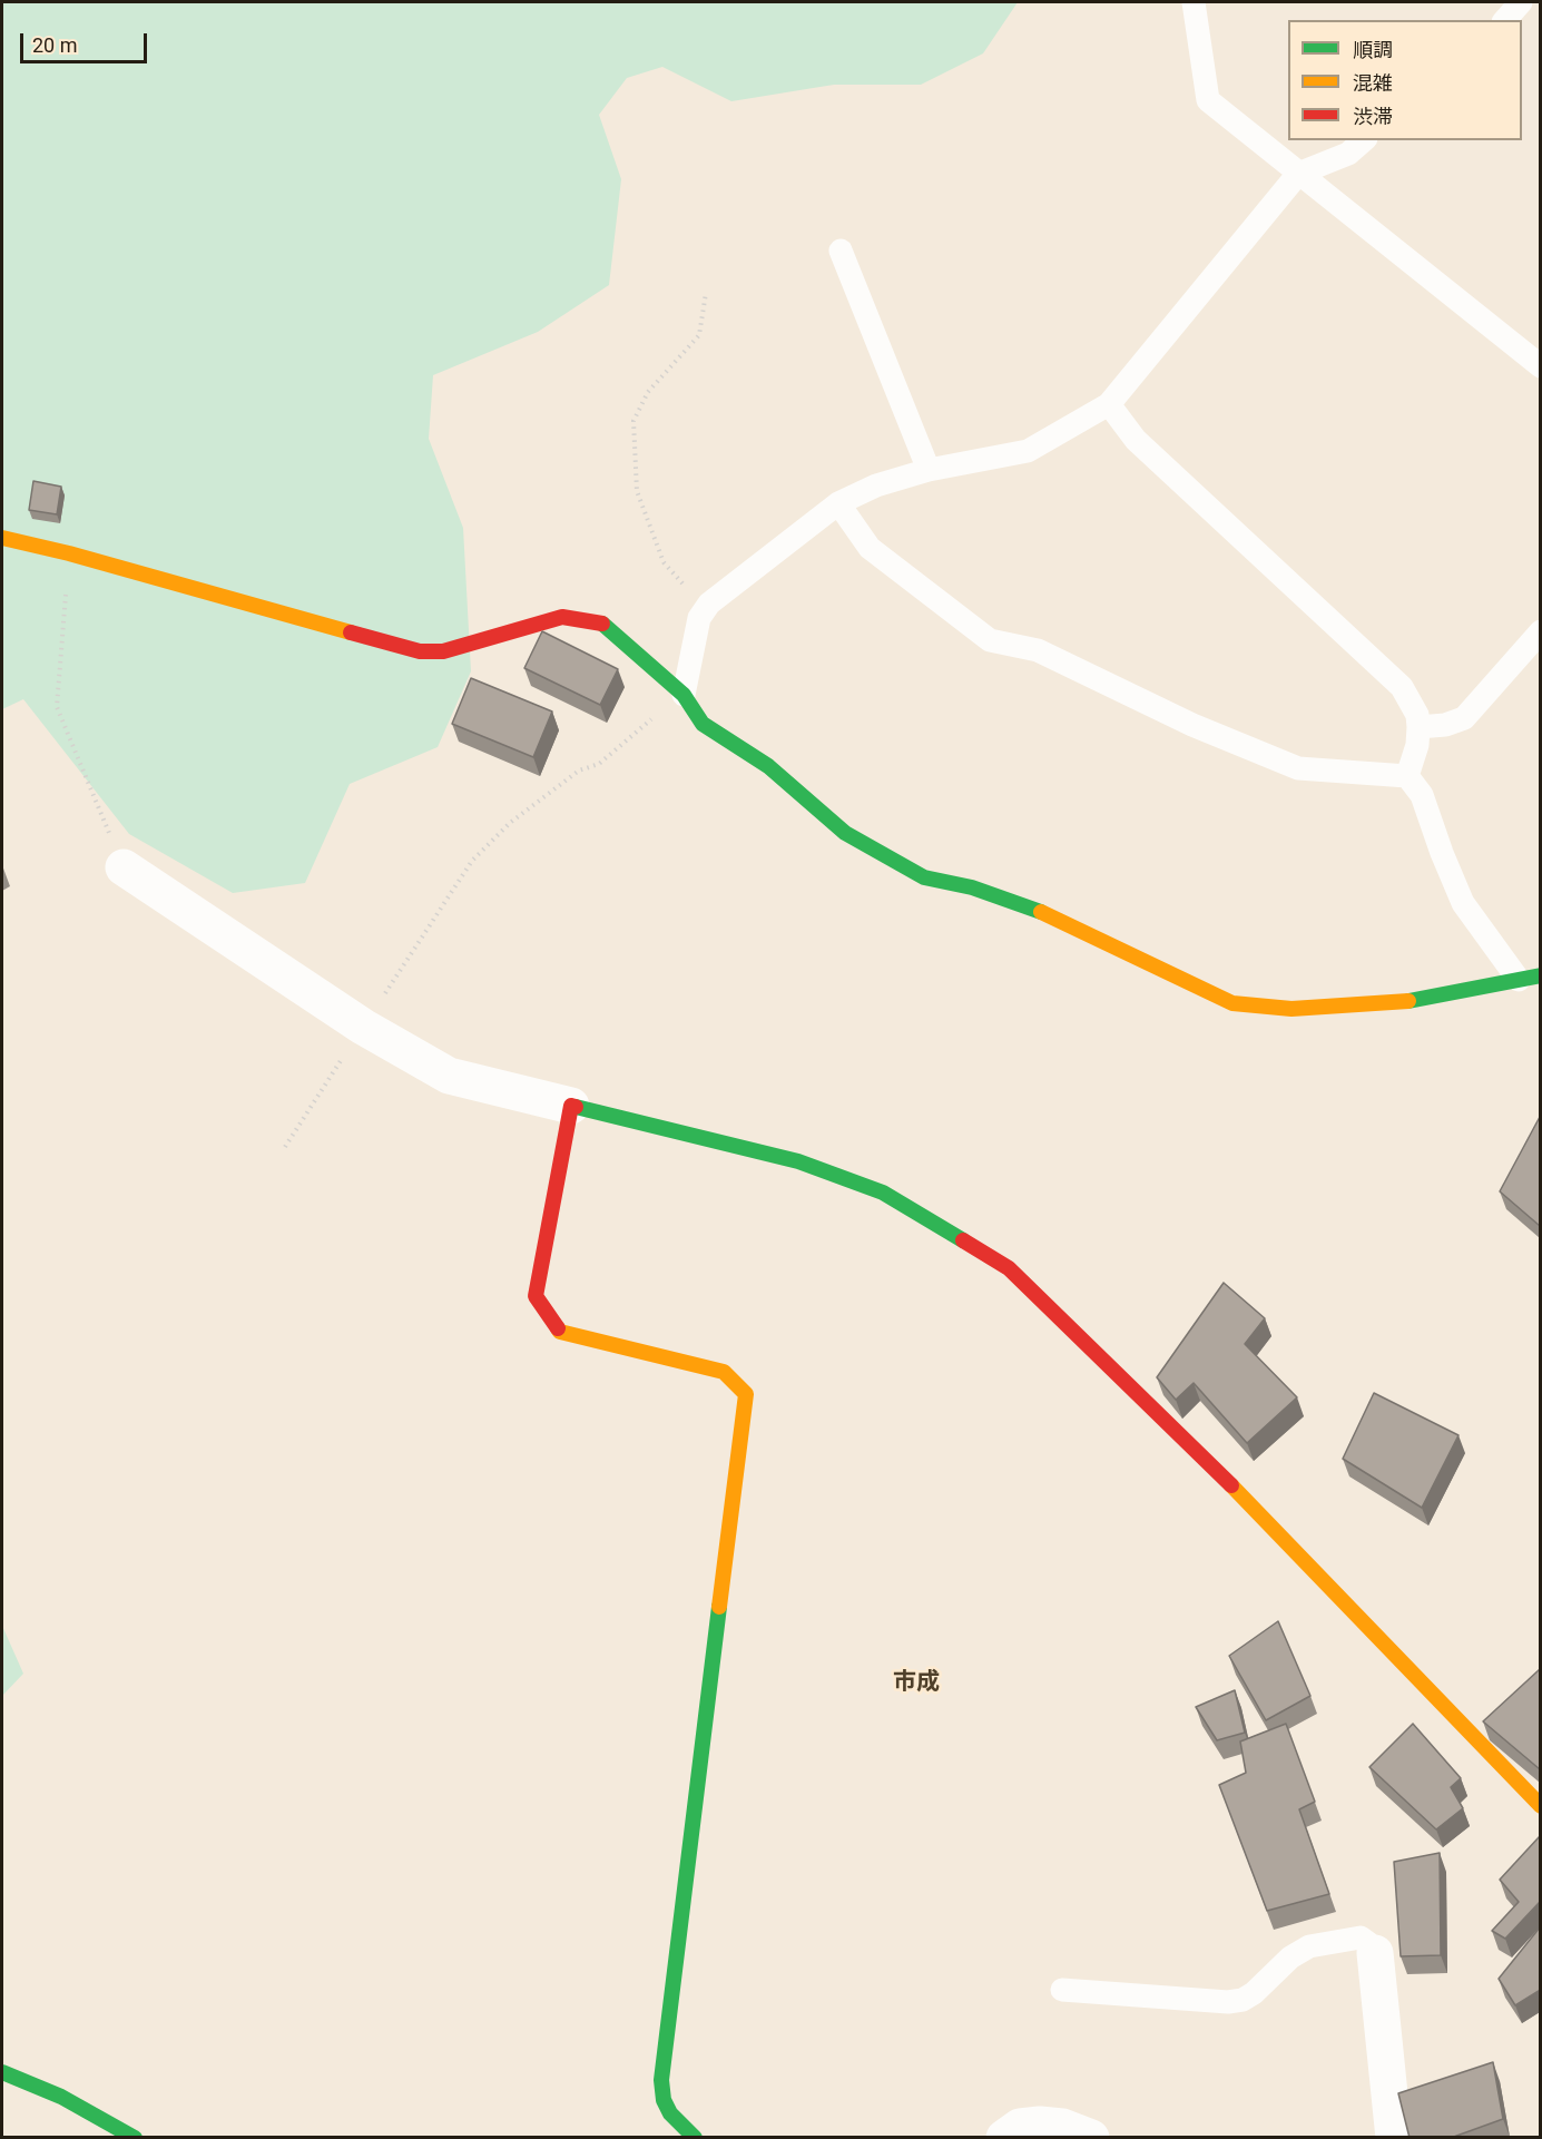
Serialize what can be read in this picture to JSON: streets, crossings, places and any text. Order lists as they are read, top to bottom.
{
  "districts": ["市成"],
  "legend": ["順調", "混雑", "渋滞"],
  "scale_bar": "20 m"
}
